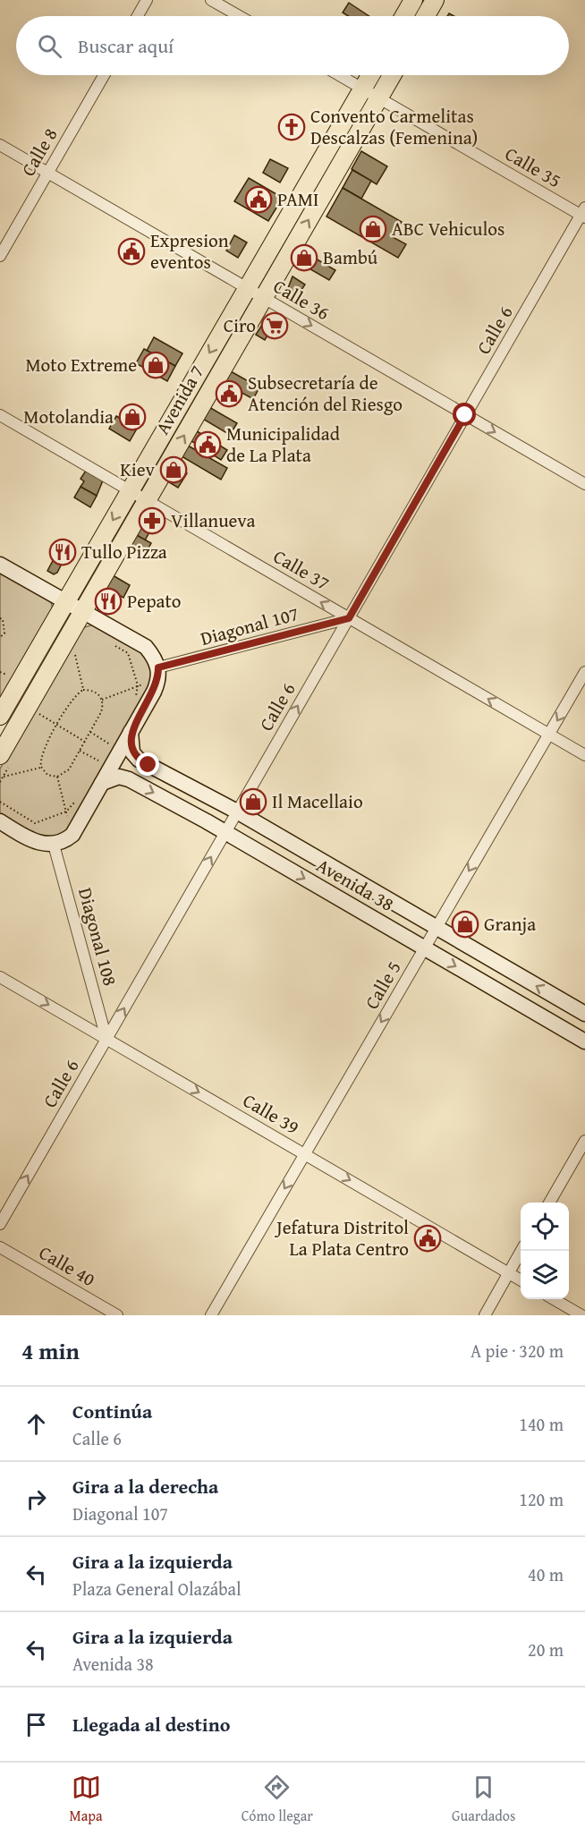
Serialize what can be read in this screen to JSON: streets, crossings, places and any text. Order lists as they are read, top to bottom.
{
  "streets": {
    "main road": ["Avenida 7", "Avenida 38"],
    "street": [
      "Calle 8",
      "Calle 35",
      "Calle 36",
      "Calle 6",
      "Calle 37",
      "Diagonal 107",
      "Diagonal 108",
      "Calle 5",
      "Calle 39",
      "Calle 40"
    ]
  },
  "crossings": [
    ["Calle 8", "Calle 36"],
    ["Calle 35", "Calle 6"],
    ["Calle 35", "Avenida 7"],
    ["Calle 36", "Calle 6"],
    ["Calle 36", "Avenida 7"],
    ["Calle 6", "Calle 37"],
    ["Calle 6", "Diagonal 107"],
    ["Calle 6", "Avenida 38"],
    ["Calle 6", "Diagonal 108"],
    ["Calle 6", "Calle 39"],
    ["Avenida 7", "Calle 37"],
    ["Calle 37", "Diagonal 107"],
    ["Calle 37", "Calle 5"],
    ["Avenida 38", "Calle 5"],
    ["Diagonal 108", "Calle 39"],
    ["Calle 5", "Calle 39"]
  ],
  "one_way": [
    "Calle 36",
    "Calle 6",
    "Calle 37",
    "Calle 5",
    "Calle 39"
  ],
  "places": {
    "church": ["Convento Carmelitas Descalzas (Femenina)"],
    "public building": [
      "PAMI",
      "Expresion eventos",
      "Subsecretaría de Atención del Riesgo",
      "Municipalidad de La Plata",
      "Jefatura Distritol La Plata Centro"
    ],
    "shop": [
      "ABC Vehiculos",
      "Bambú",
      "Moto Extreme",
      "Motolandia",
      "Kiev",
      "Il Macellaio",
      "Granja"
    ],
    "supermarket": ["Ciro"],
    "pharmacy": ["Villanueva"],
    "restaurant": ["Tullo Pizza", "Pepato"]
  },
  "page": {
    "search": "Buscar aquí",
    "heading": ["4 min", "A pie · 320 m"],
    "list": [
      ["Continúa", "Calle 6", "140 m"],
      ["Gira a la derecha", "Diagonal 107", "120 m"],
      ["Gira a la izquierda", "Plaza General Olazábal", "40 m"],
      ["Gira a la izquierda", "Avenida 38", "20 m"],
      "Llegada al destino"
    ],
    "nav": ["Mapa", "Cómo llegar", "Guardados"]
  }
}
